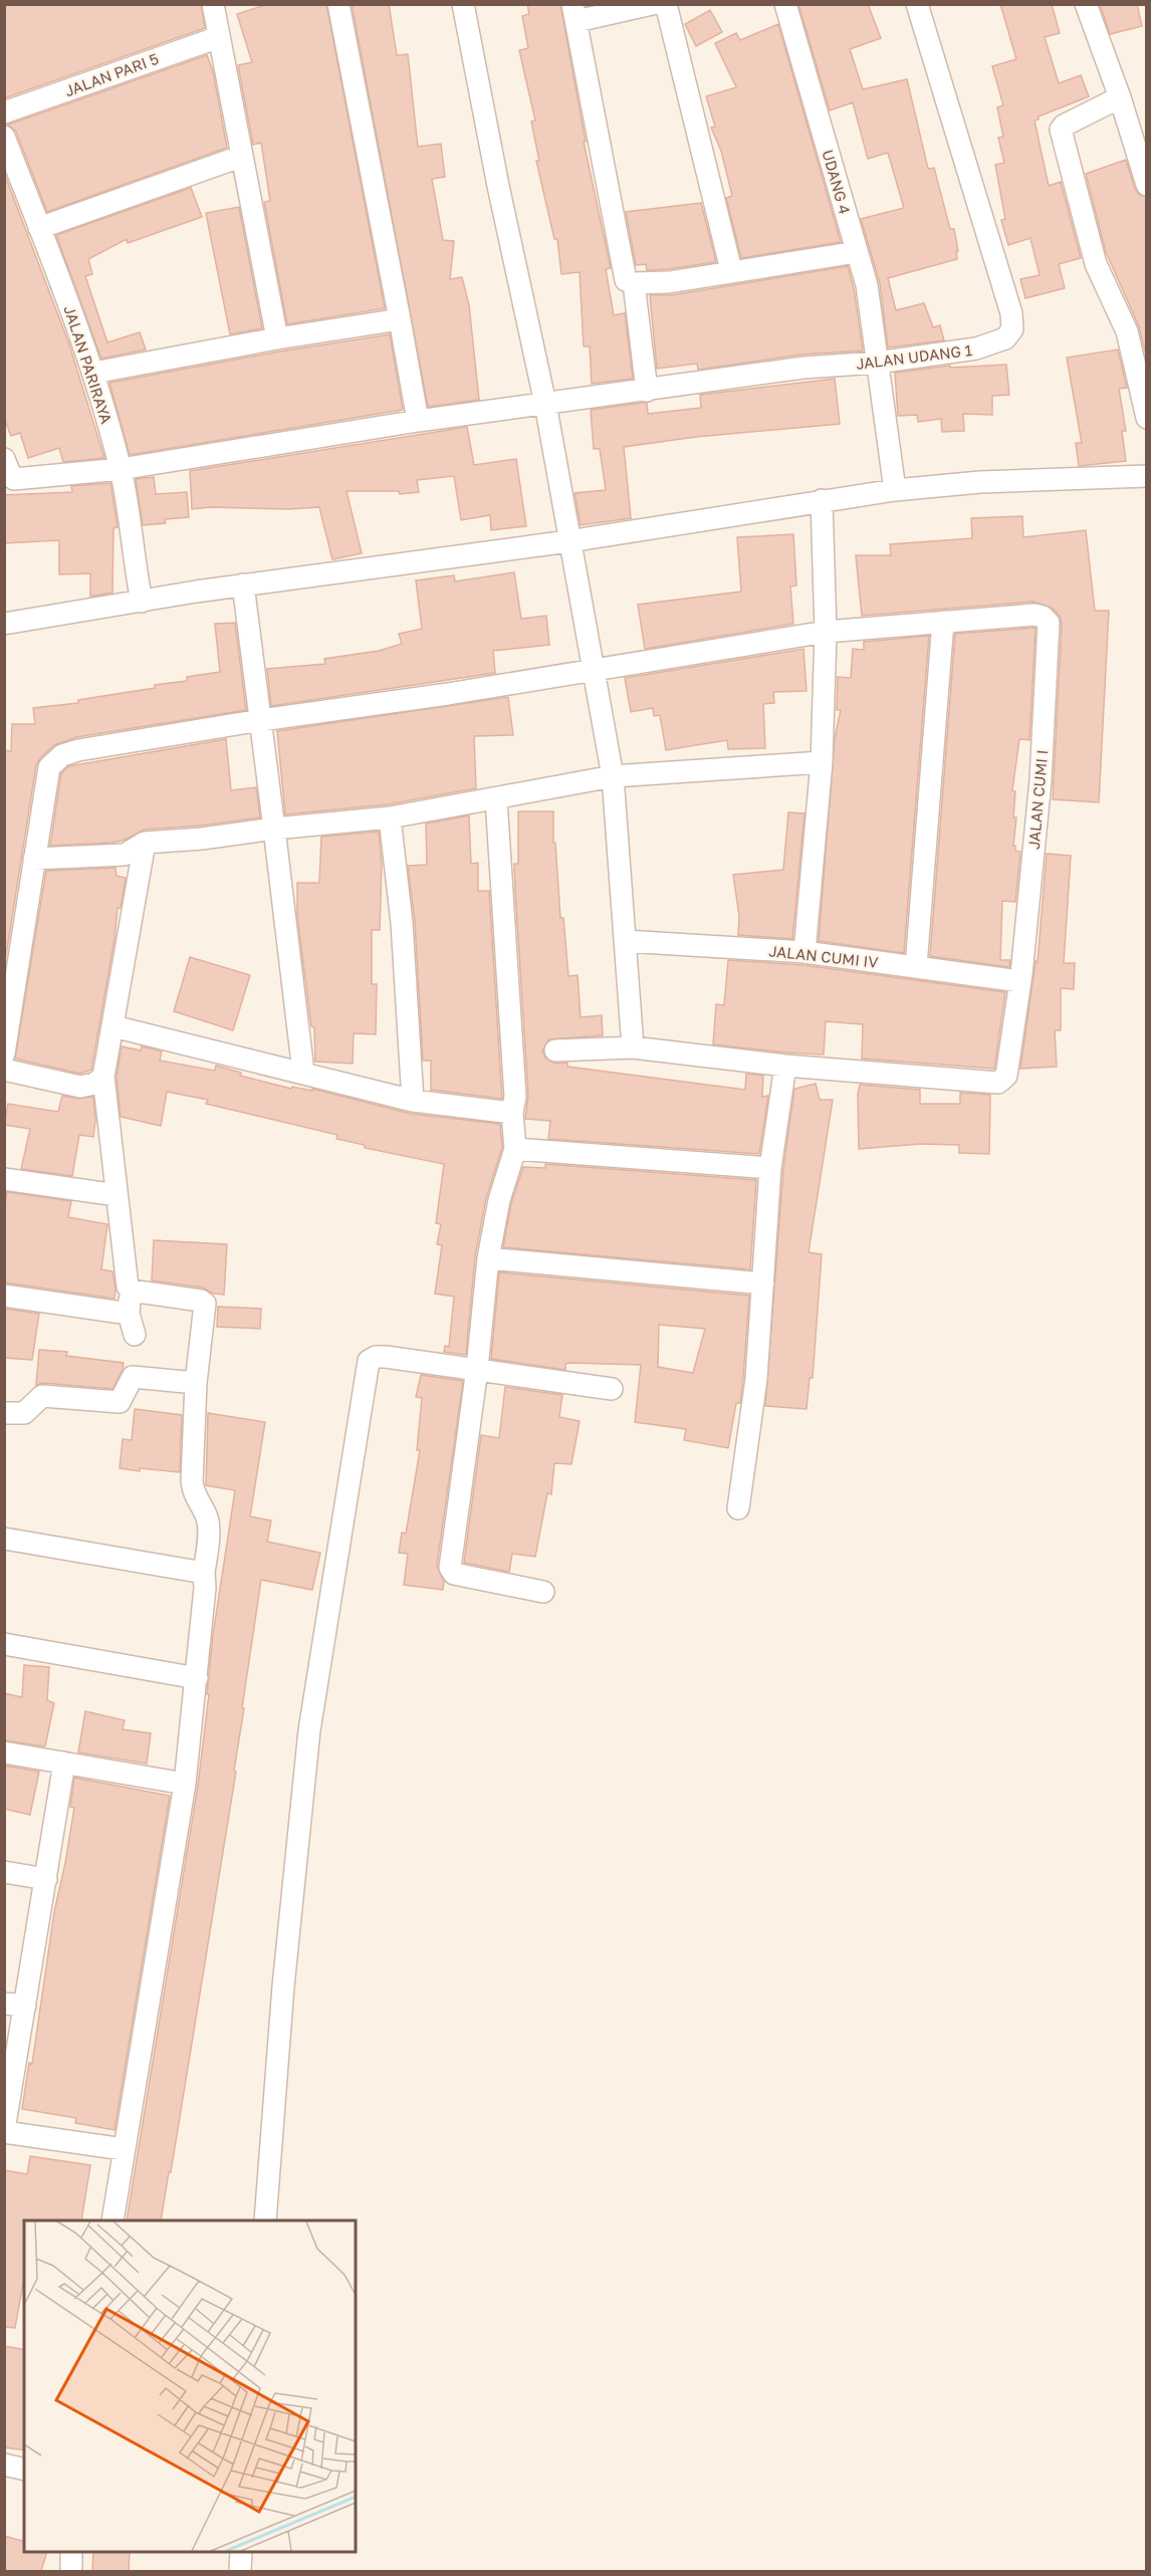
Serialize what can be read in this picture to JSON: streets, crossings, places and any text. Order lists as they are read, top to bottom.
{
  "streets": {
    "street": [
      "JALAN PARI 5",
      "UDANG 4",
      "JALAN UDANG 1",
      "JALAN PARIRAYA",
      "JALAN CUMI I",
      "JALAN CUMI IV"
    ]
  },
  "crossings": [
    ["UDANG 4", "JALAN UDANG 1"],
    ["JALAN UDANG 1", "JALAN PARIRAYA"],
    ["JALAN CUMI I", "JALAN CUMI IV"]
  ]
}
